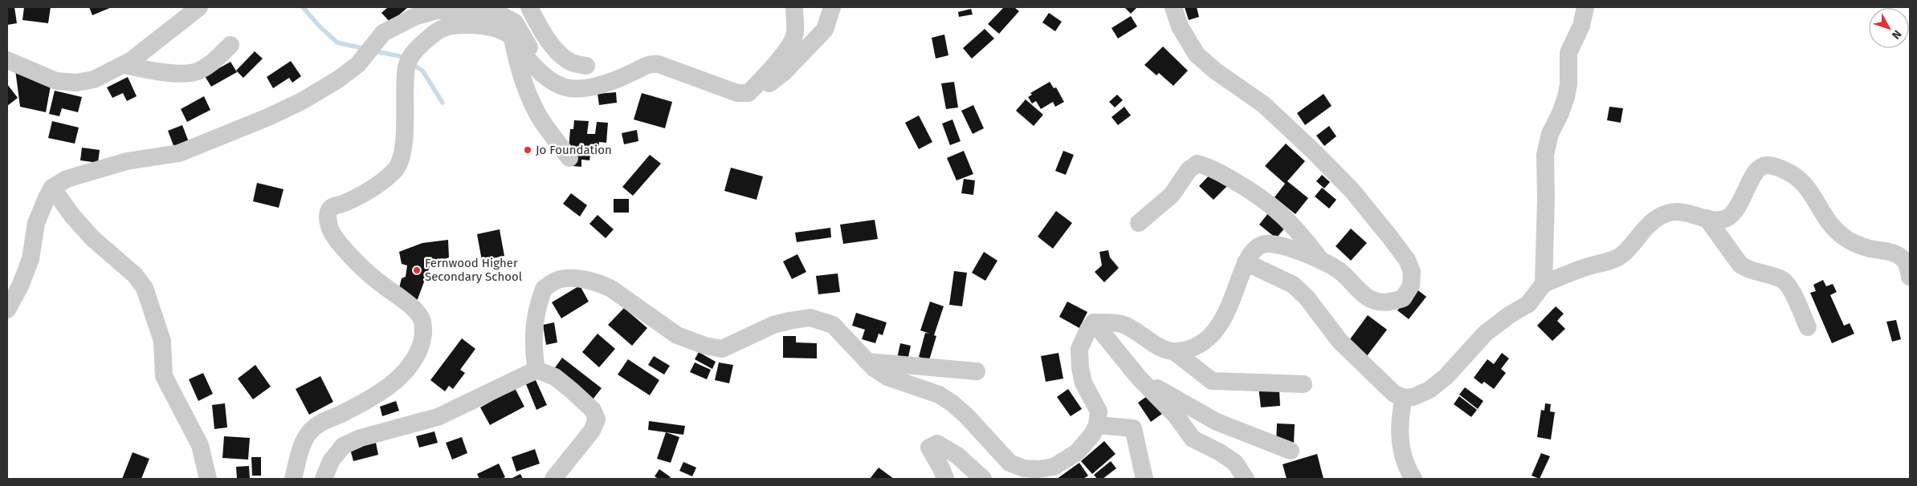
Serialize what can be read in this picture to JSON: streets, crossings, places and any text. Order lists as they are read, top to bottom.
{
  "places": ["Jo Foundation", "Fernwood Higher Secondary School"],
  "north": "bottom right"
}
